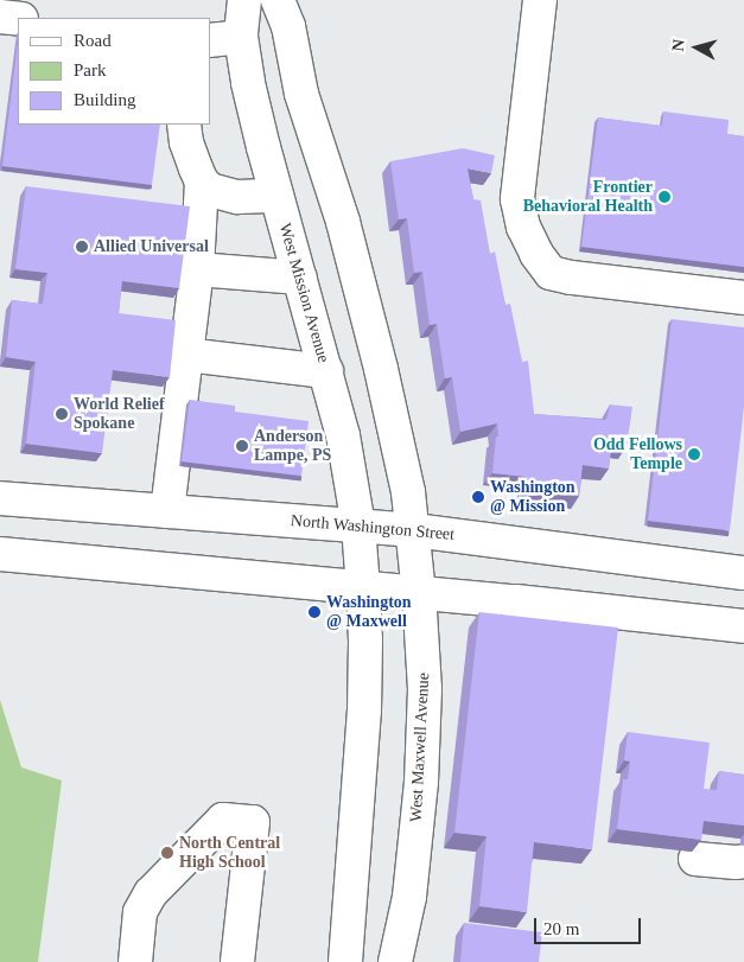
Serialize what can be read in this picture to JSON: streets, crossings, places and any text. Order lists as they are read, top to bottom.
{
  "streets": {
    "main road": ["West Mission Avenue", "North Washington Street", "West Maxwell Avenue"]
  },
  "crossings": [
    ["West Mission Avenue", "North Washington Street"],
    ["North Washington Street", "West Maxwell Avenue"]
  ],
  "places": [
    "Frontier Behavioral Health",
    "Allied Universal",
    "World Relief Spokane",
    "Anderson Lampe, PS",
    "Odd Fellows Temple",
    "Washington @ Mission",
    "Washington @ Maxwell",
    "North Central High School"
  ],
  "legend": ["Road", "Park", "Building"],
  "scale_bar": "20 m",
  "north": "left"
}
